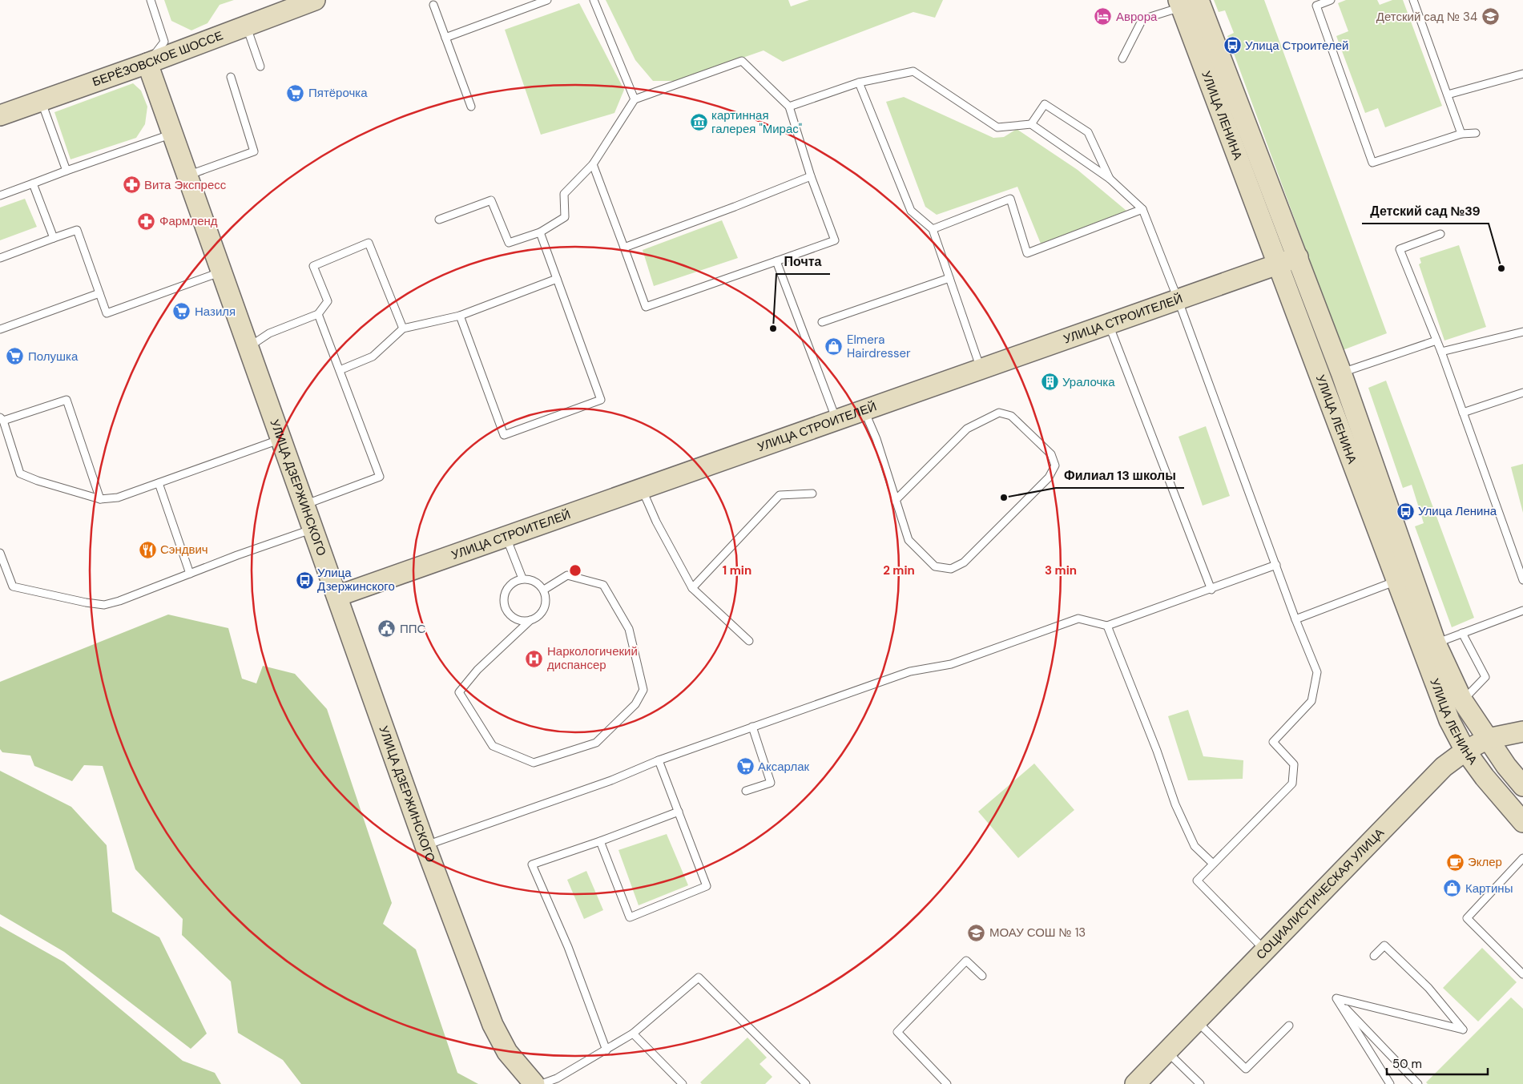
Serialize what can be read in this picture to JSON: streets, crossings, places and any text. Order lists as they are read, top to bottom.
{
  "streets": {
    "main road": [
      "БЕРЁЗОВСКОЕ ШОССЕ",
      "УЛИЦА ЛЕНИНА",
      "УЛИЦА СТРОИТЕЛЕЙ",
      "УЛИЦА ДЗЕРЖИНСКОГО",
      "СОЦИАЛИСТИЧЕСКАЯ УЛИЦА"
    ]
  },
  "crossings": [
    ["БЕРЁЗОВСКОЕ ШОССЕ", "УЛИЦА ДЗЕРЖИНСКОГО"],
    ["УЛИЦА ЛЕНИНА", "УЛИЦА СТРОИТЕЛЕЙ"],
    ["УЛИЦА ЛЕНИНА", "СОЦИАЛИСТИЧЕСКАЯ УЛИЦА"],
    ["УЛИЦА СТРОИТЕЛЕЙ", "УЛИЦА ДЗЕРЖИНСКОГО"]
  ],
  "places": {
    "hotel": ["Аврора"],
    "school or university": ["Детский сад № 34", "МОАУ СОШ № 13"],
    "bus stop": ["Улица Строителей", "Улица Ленина", "Улица Дзержинского"],
    "supermarket": [
      "Пятёрочка",
      "Назиля",
      "Полушка",
      "Аксарлак"
    ],
    "museum": ["картинная галерея \"Мирас\""],
    "pharmacy": ["Вита Экспресс", "Фармленд"],
    "other": ["Детский сад №39", "Почта", "Филиал 13 школы"],
    "shop": ["Elmera Hairdresser", "Картины"],
    "building": ["Уралочка"],
    "restaurant": ["Сэндвич"],
    "public building": ["ППС"],
    "hospital": ["Наркологичекий диспансер"],
    "cafe": ["Эклер"]
  },
  "scale_bar": "50 m",
  "rings": ["1 min", "2 min", "3 min"]
}
